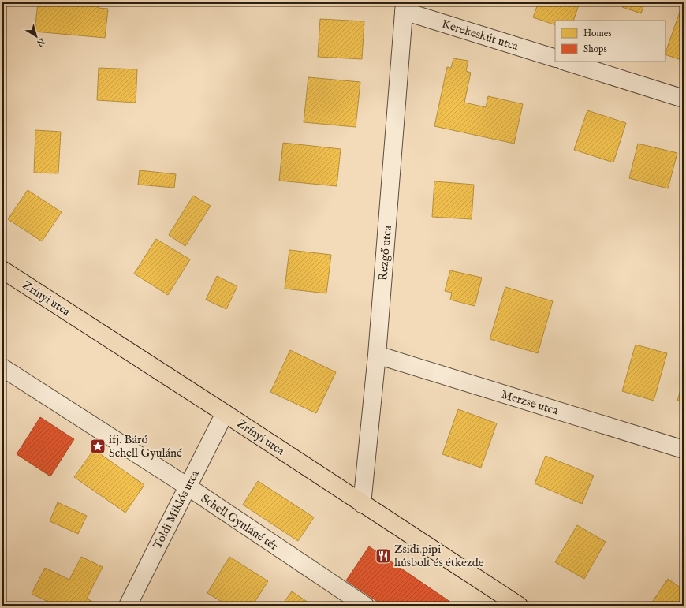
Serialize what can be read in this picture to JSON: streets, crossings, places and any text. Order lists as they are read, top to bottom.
{
  "streets": {
    "main road": ["Zrínyi utca"],
    "street": [
      "Kerekeskút utca",
      "Rezgő utca",
      "Merzse utca",
      "Toldi Miklós utca",
      "Schell Gyuláné tér"
    ]
  },
  "crossings": [
    ["Kerekeskút utca", "Rezgő utca"],
    ["Rezgő utca", "Zrínyi utca"],
    ["Rezgő utca", "Merzse utca"],
    ["Zrínyi utca", "Toldi Miklós utca"],
    ["Toldi Miklós utca", "Schell Gyuláné tér"]
  ],
  "places": {
    "place": ["ifj. Báró Schell Gyuláné"],
    "restaurant": ["Zsidi pipi húsbolt és étkezde"]
  },
  "legend": ["Homes", "Shops"],
  "north": "bottom right"
}
